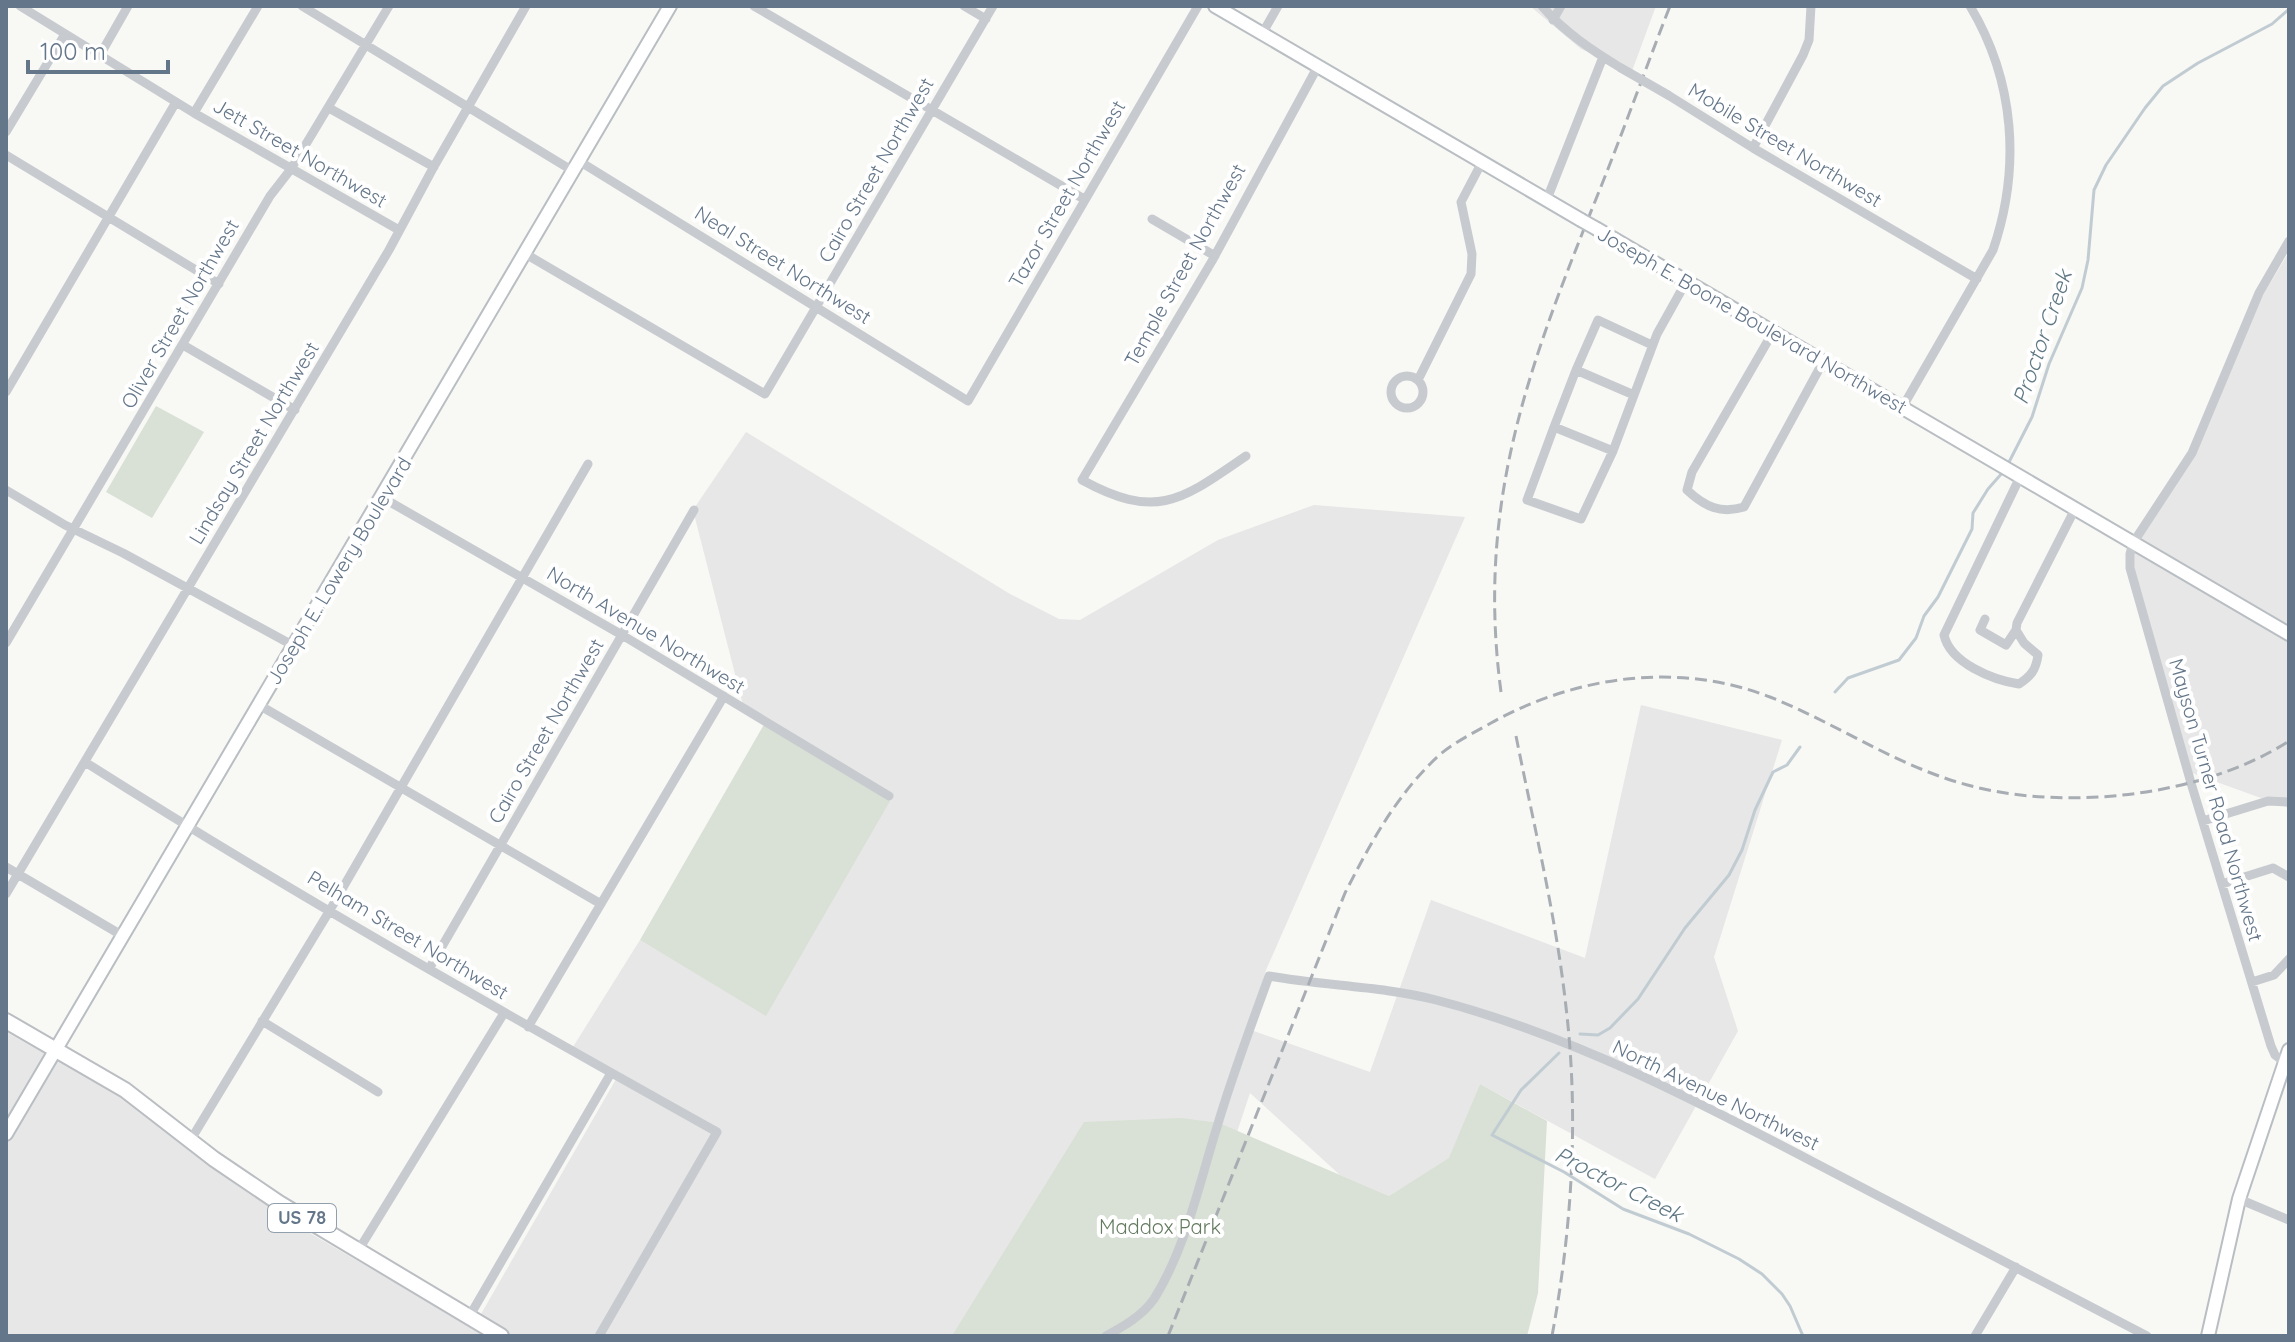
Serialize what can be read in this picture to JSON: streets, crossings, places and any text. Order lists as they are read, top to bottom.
{
  "streets": {
    "main road": ["Joseph E. Boone Boulevard Northwest", "Joseph E. Lowery Boulevard", "US 78"],
    "street": [
      "Mobile Street Northwest",
      "Jett Street Northwest",
      "Cairo Street Northwest",
      "Tazor Street Northwest",
      "Neal Street Northwest",
      "Temple Street Northwest",
      "Oliver Street Northwest",
      "Lindsay Street Northwest",
      "North Avenue Northwest",
      "Mayson Turner Road Northwest",
      "Pelham Street Northwest"
    ]
  },
  "crossings": [
    ["Jett Street Northwest", "Oliver Street Northwest"],
    ["Jett Street Northwest", "Lindsay Street Northwest"],
    ["Cairo Street Northwest", "Neal Street Northwest"],
    ["Cairo Street Northwest", "Joseph E. Lowery Boulevard"],
    ["Cairo Street Northwest", "North Avenue Northwest"],
    ["Cairo Street Northwest", "Pelham Street Northwest"],
    ["Tazor Street Northwest", "Neal Street Northwest"],
    ["Neal Street Northwest", "Oliver Street Northwest"],
    ["Neal Street Northwest", "Lindsay Street Northwest"],
    ["Neal Street Northwest", "Joseph E. Lowery Boulevard"],
    ["Temple Street Northwest", "Joseph E. Boone Boulevard Northwest"],
    ["Joseph E. Boone Boulevard Northwest", "Mayson Turner Road Northwest"],
    ["Lindsay Street Northwest", "Pelham Street Northwest"],
    ["Joseph E. Lowery Boulevard", "North Avenue Northwest"],
    ["Joseph E. Lowery Boulevard", "Pelham Street Northwest"],
    ["Joseph E. Lowery Boulevard", "US 78"]
  ],
  "water": ["Proctor Creek"],
  "parks": ["Maddox Park"],
  "scale_bar": "100 m"
}
